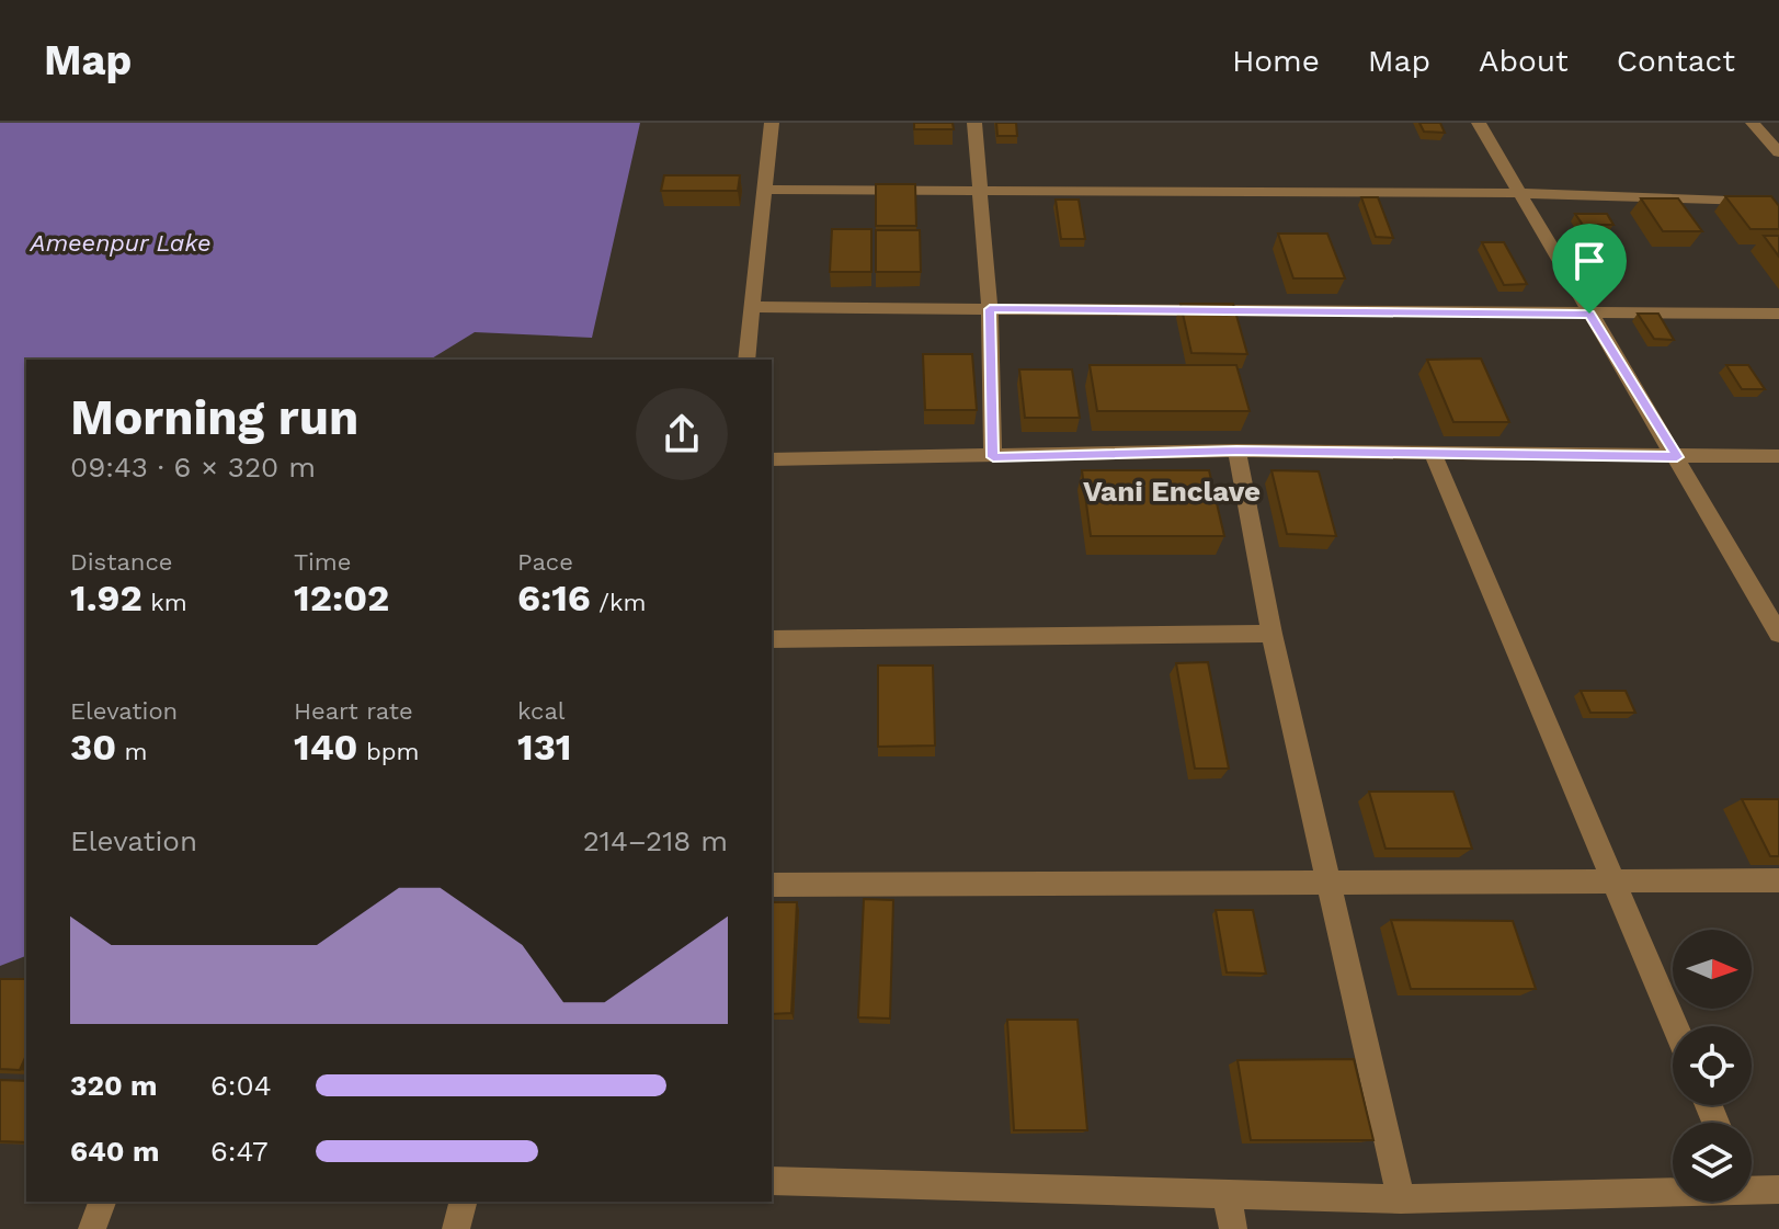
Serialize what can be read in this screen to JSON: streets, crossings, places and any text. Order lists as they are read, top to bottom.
{
  "districts": ["Vani Enclave"],
  "water": ["Ameenpur Lake"],
  "north": "right",
  "page": {
    "header": "Map",
    "nav": [
      "Home",
      "Map",
      "About",
      "Contact"
    ],
    "heading": ["Morning run", "09:43 · 6 × 320 m"],
    "stats": [
      ["Distance", "1.92 km"],
      ["Time", "12:02"],
      ["Pace", "6:16 /km"],
      ["Elevation", "30 m"],
      ["Heart rate", "140 bpm"],
      ["kcal", "131"]
    ],
    "chart": ["Elevation", "214–218 m"],
    "list": [
      {
        "name": "320 m",
        "note": "6:04"
      },
      {
        "name": "640 m",
        "note": "6:47"
      }
    ]
  }
}
